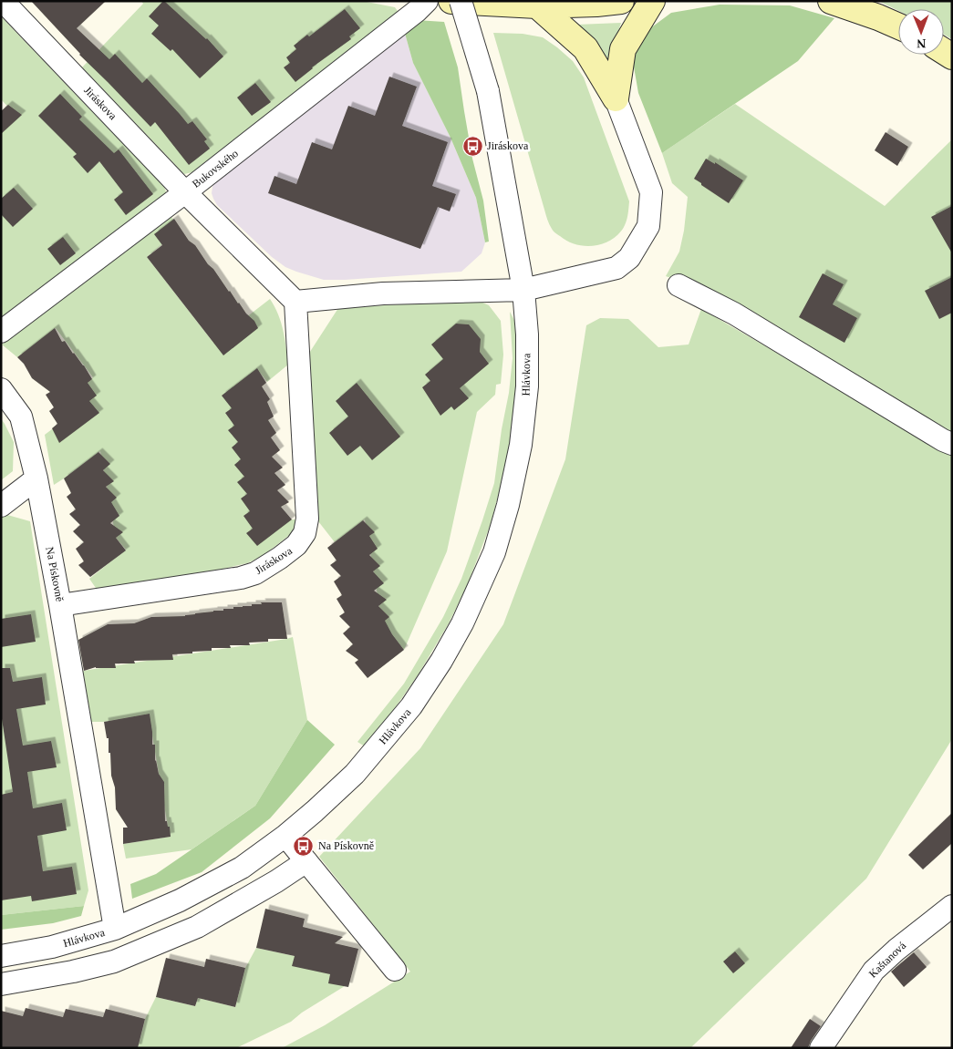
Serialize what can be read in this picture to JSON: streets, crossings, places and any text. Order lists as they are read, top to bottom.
{
  "streets": {
    "street": [
      "Jiráskova",
      "Bukovského",
      "Hlávkova",
      "Na Pískovně",
      "Kaštanová"
    ]
  },
  "crossings": [
    ["Jiráskova", "Bukovského"],
    ["Jiráskova", "Na Pískovně"],
    ["Hlávkova", "Na Pískovně"]
  ],
  "places": {
    "bus stop": ["Jiráskova", "Na Pískovně"]
  },
  "north": "bottom"
}
